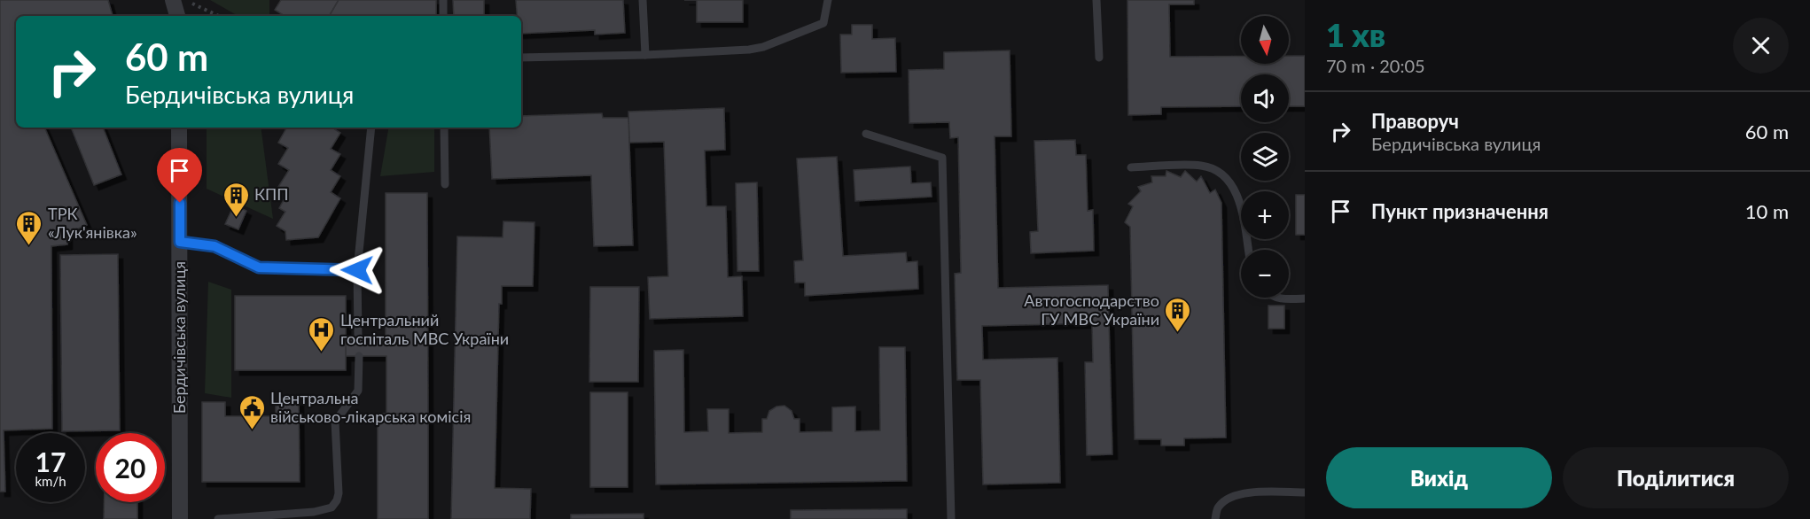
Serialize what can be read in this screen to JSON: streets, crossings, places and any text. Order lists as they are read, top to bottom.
{
  "streets": {
    "street": ["Бердичівська вулиця"]
  },
  "places": {
    "building": ["КПП", "ТРК «Лук'янівка»", "Автогосподарство ГУ МВС України"],
    "hospital": ["Центральний госпіталь МВС України"],
    "public building": ["Центральна військово-лікарська комісія"]
  },
  "north": "bottom",
  "page": {
    "heading": ["1 хв", "70 m · 20:05"],
    "map_buttons": ["+", "−"],
    "turn": ["60 m", "Бердичівська вулиця"],
    "list": [
      {
        "name": "Праворуч",
        "note": "Бердичівська вулиця",
        "value": "60 m"
      },
      {
        "name": "Пункт призначення",
        "value": "10 m"
      }
    ],
    "speed": "17 km/h",
    "limit": "20",
    "buttons": ["Вихід", "Поділитися"]
  }
}
